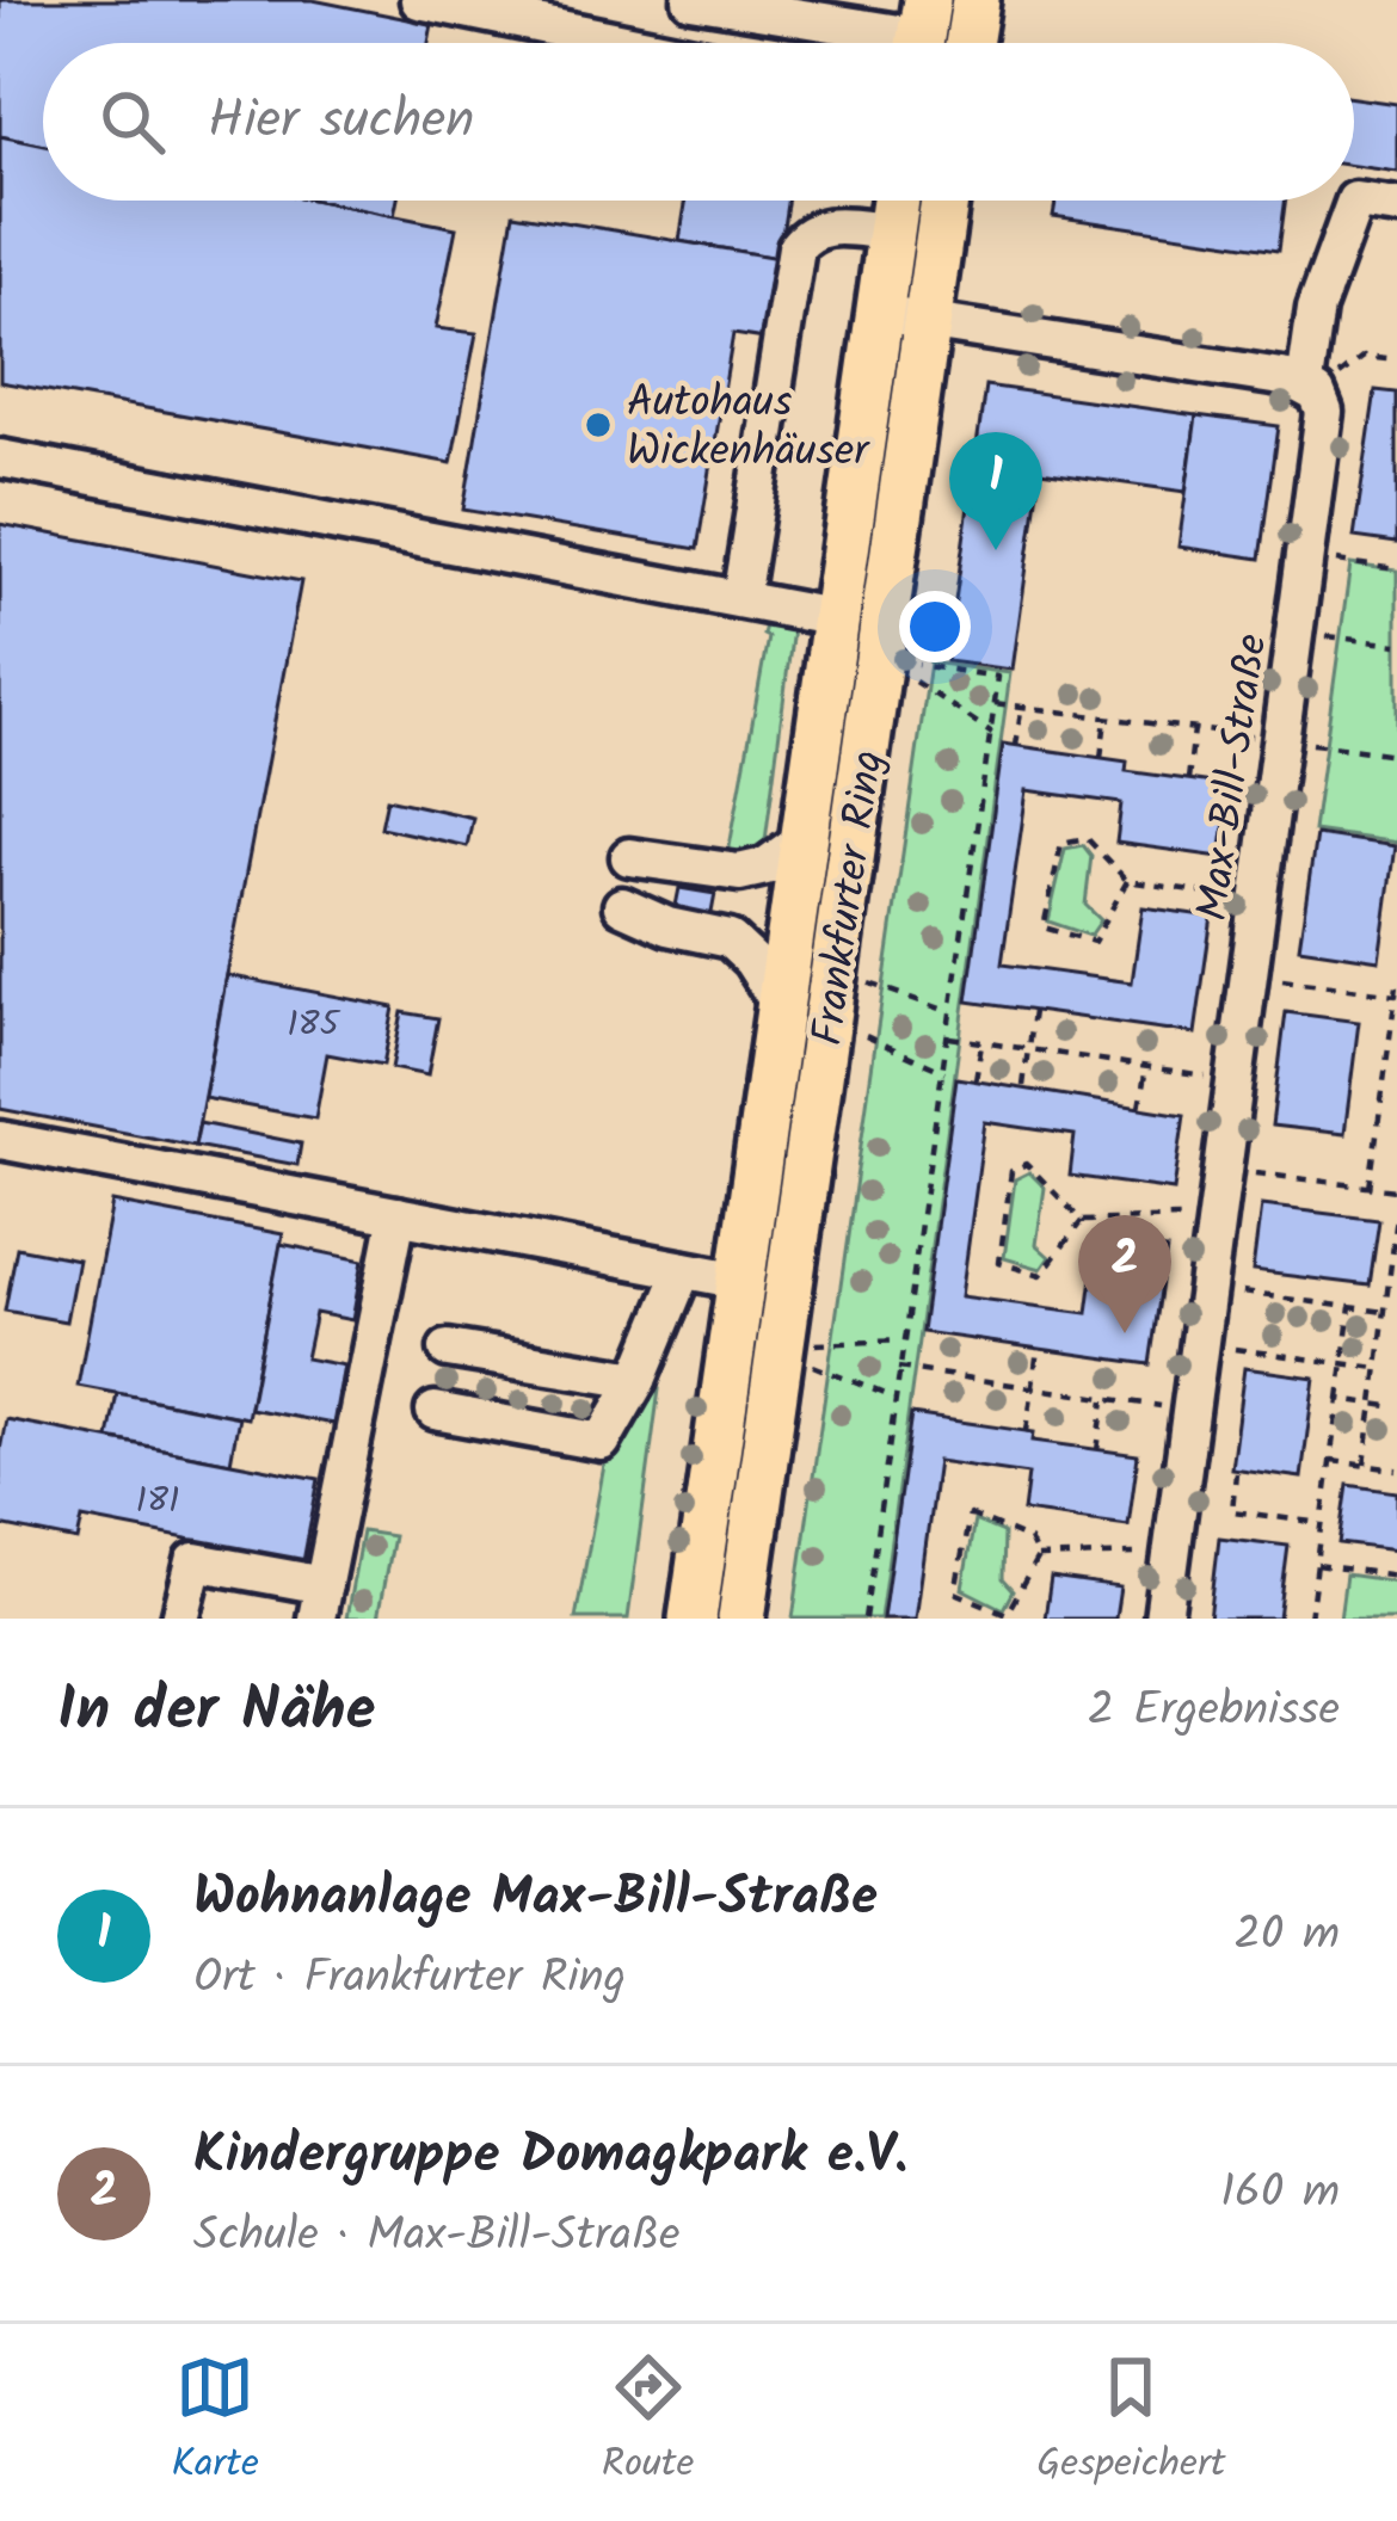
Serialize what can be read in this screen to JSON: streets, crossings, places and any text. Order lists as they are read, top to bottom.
{
  "streets": {
    "main road": ["Frankfurter Ring"],
    "street": ["Max-Bill-Straße"]
  },
  "places": ["Autohaus Wickenhäuser"],
  "house_numbers": ["185", "181"],
  "page": {
    "search": "Hier suchen",
    "pins": ["1", "2"],
    "heading": ["In der Nähe", "2 Ergebnisse"],
    "list": [
      {
        "mark": "1",
        "name": "Wohnanlage Max-Bill-Straße",
        "note": "Ort · Frankfurter Ring",
        "value": "20 m"
      },
      {
        "mark": "2",
        "name": "Kindergruppe Domagkpark e.V.",
        "note": "Schule · Max-Bill-Straße",
        "value": "160 m"
      }
    ],
    "nav": ["Karte", "Route", "Gespeichert"]
  }
}
